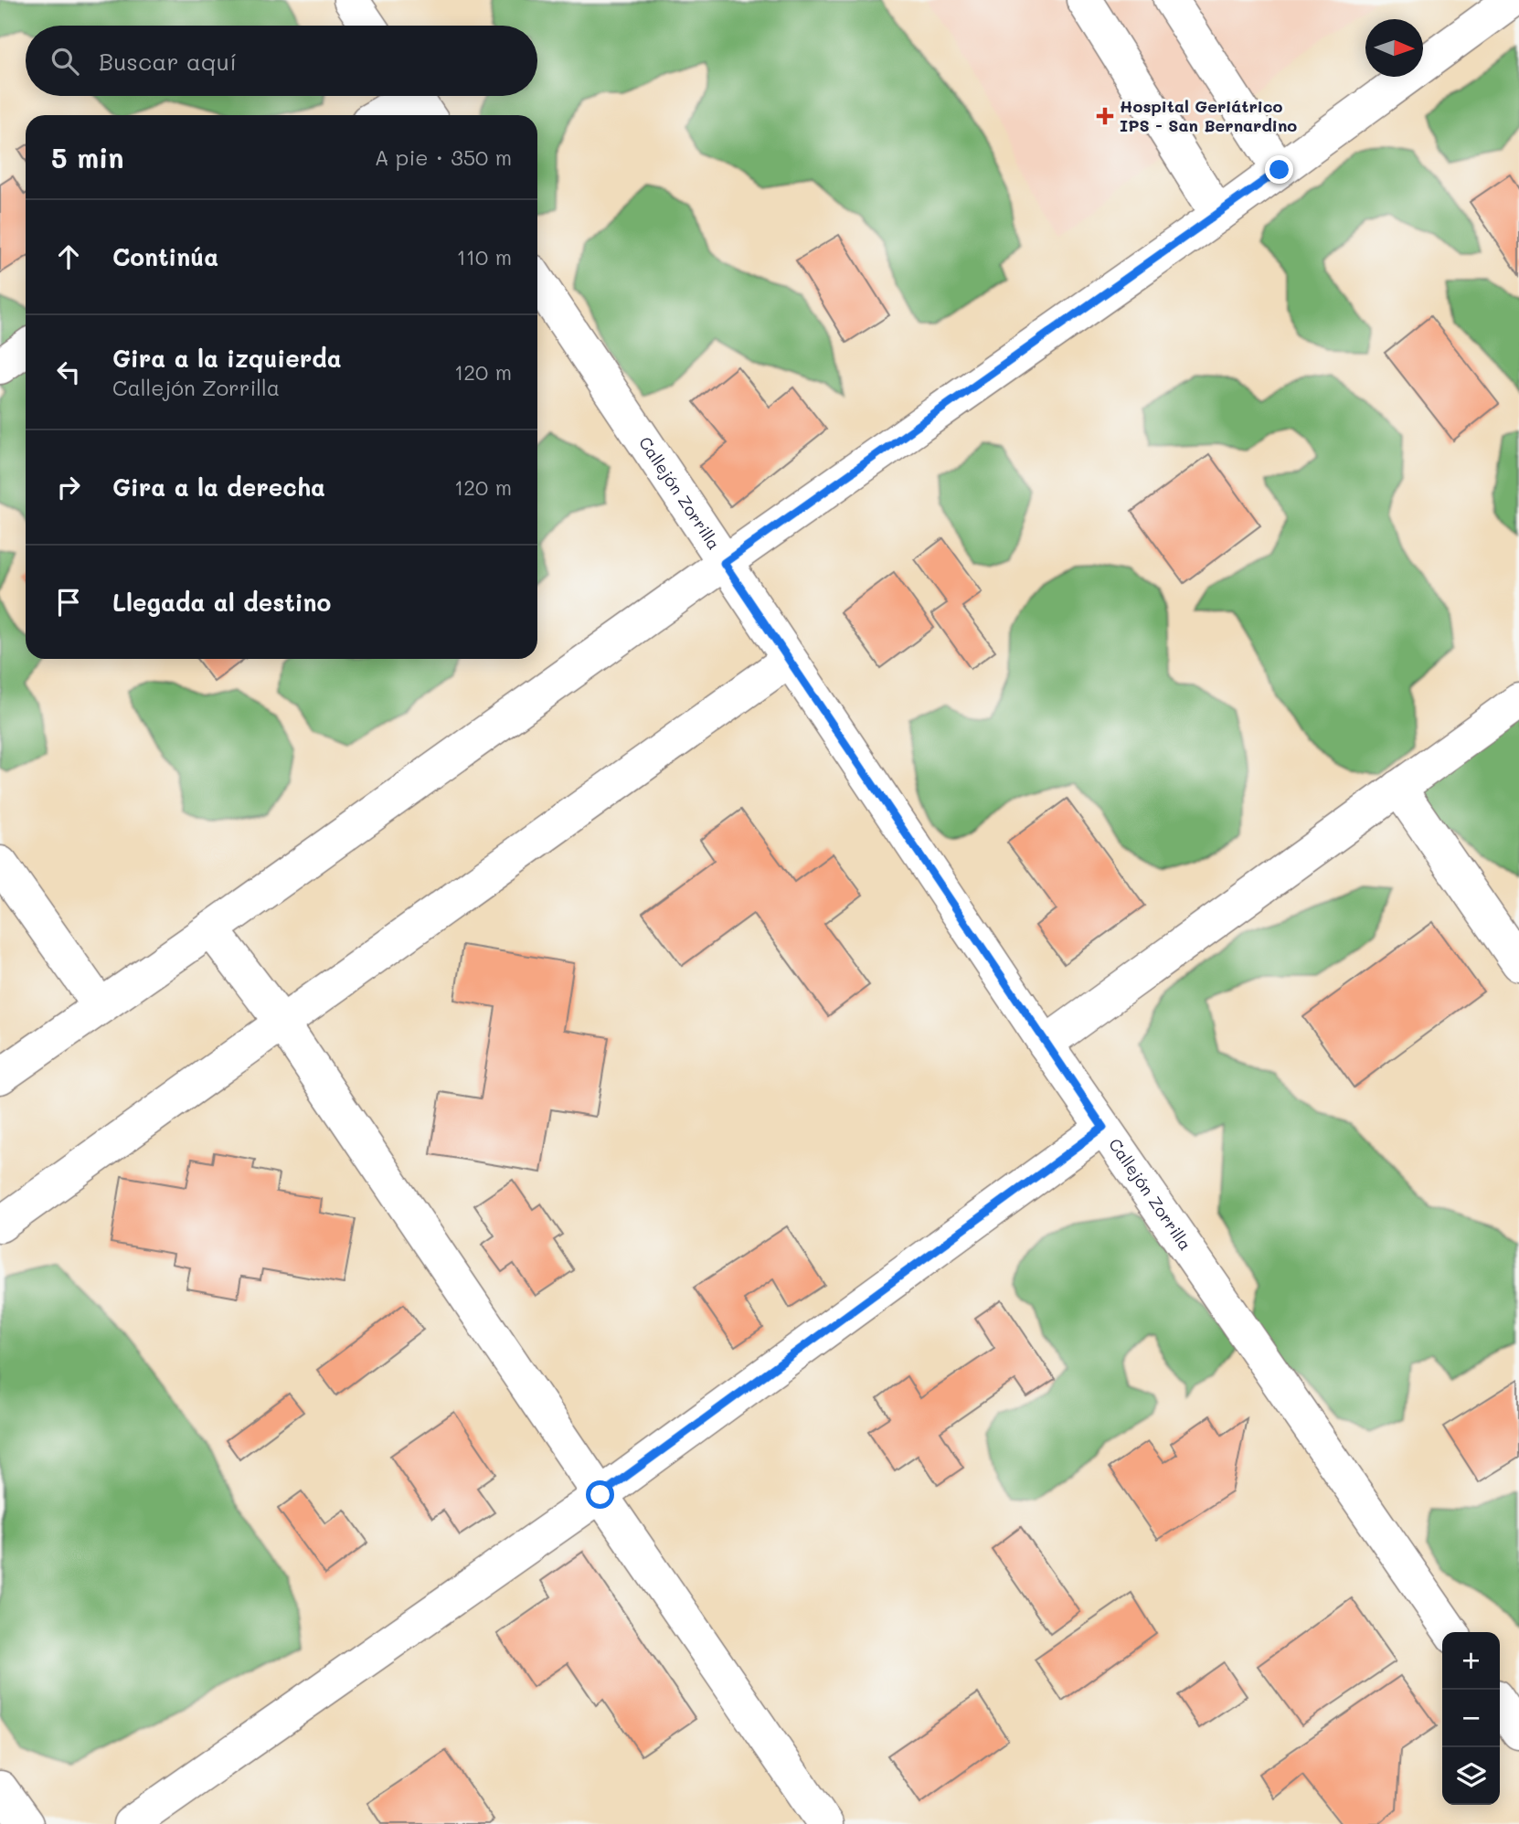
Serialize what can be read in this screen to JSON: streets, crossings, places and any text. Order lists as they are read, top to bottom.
{
  "streets": {
    "street": ["Callejón Zorrilla"]
  },
  "places": {
    "health": ["Hospital Geriátrico IPS - San Bernardino"]
  },
  "north": "right",
  "page": {
    "search": "Buscar aquí",
    "heading": ["5 min", "A pie · 350 m"],
    "list": [
      ["Continúa", "110 m"],
      ["Gira a la izquierda", "Callejón Zorrilla", "120 m"],
      ["Gira a la derecha", "120 m"],
      "Llegada al destino"
    ],
    "map_buttons": ["+", "−"]
  }
}
